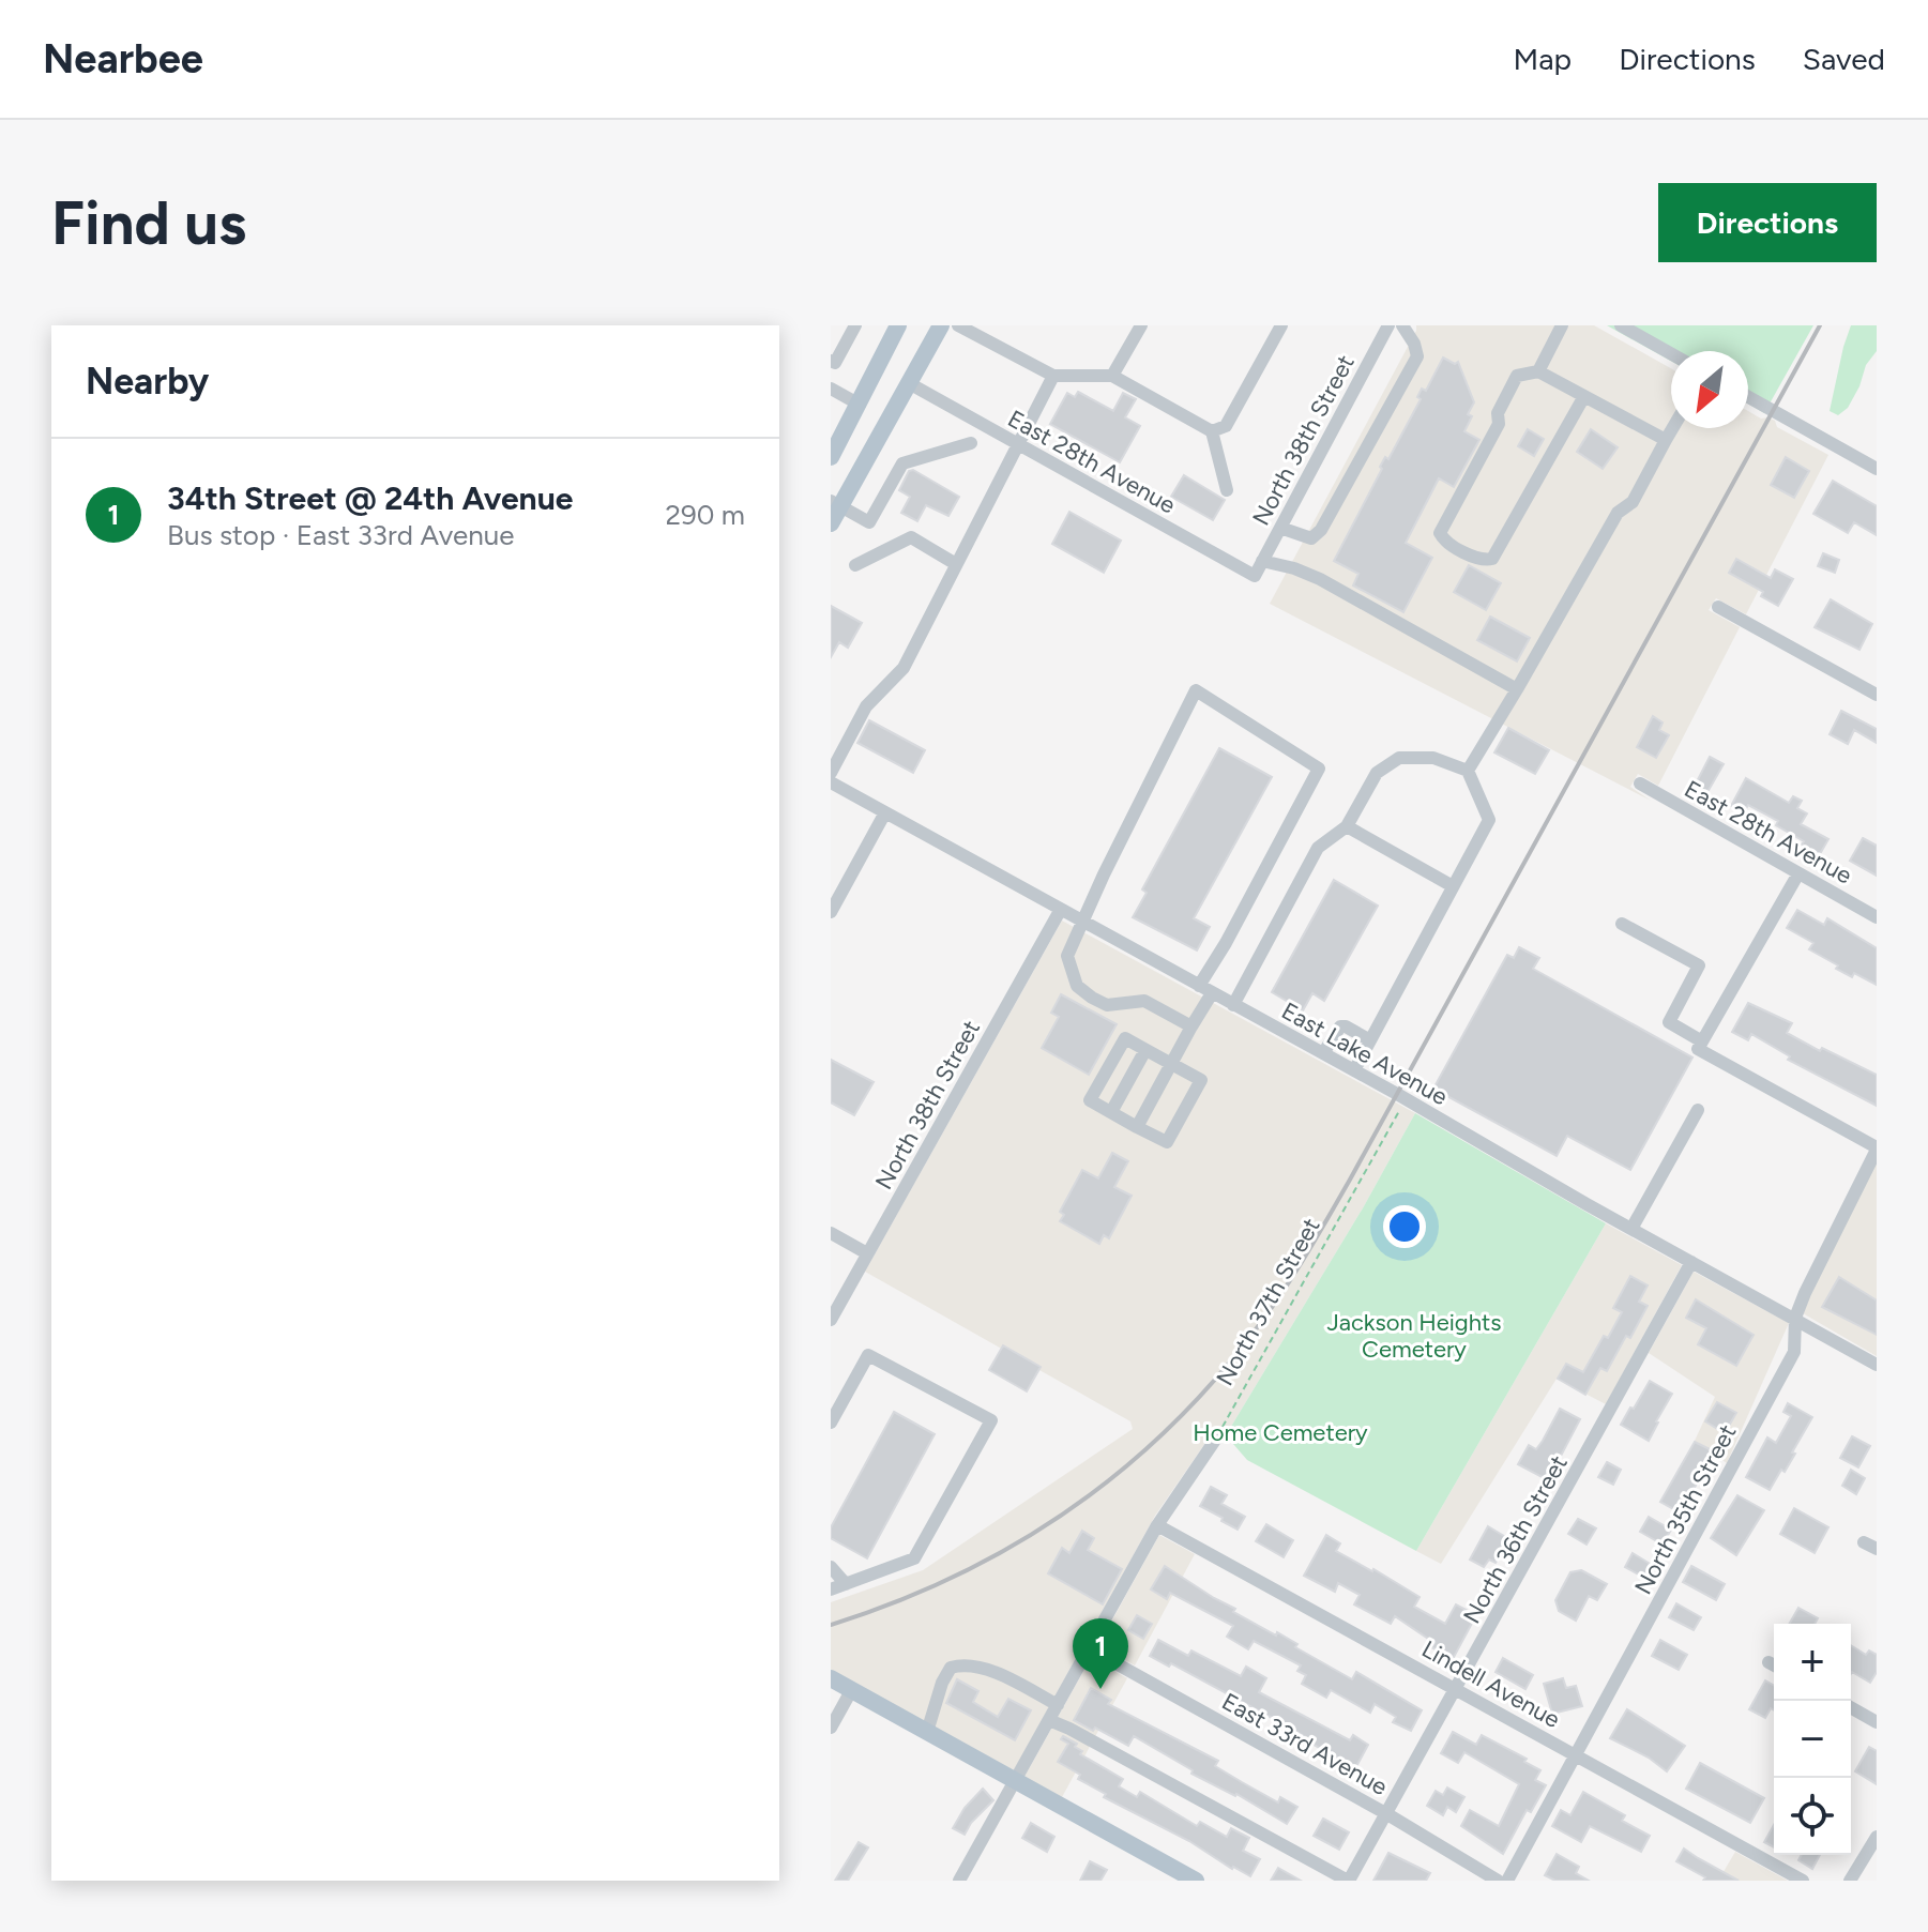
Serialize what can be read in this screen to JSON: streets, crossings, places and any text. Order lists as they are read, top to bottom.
{
  "streets": {
    "street": [
      "North 38th Street",
      "East 28th Avenue",
      "East Lake Avenue",
      "North 35th Street",
      "North 36th Street",
      "Lindell Avenue",
      "East 33rd Avenue"
    ],
    "path": ["North 37th Street"]
  },
  "crossings": [
    ["North 38th Street", "East 28th Avenue"],
    ["North 38th Street", "East Lake Avenue"],
    ["East Lake Avenue", "North 37th Street"],
    ["East Lake Avenue", "North 35th Street"],
    ["East Lake Avenue", "North 36th Street"],
    ["North 35th Street", "Lindell Avenue"],
    ["North 36th Street", "Lindell Avenue"],
    ["North 36th Street", "East 33rd Avenue"]
  ],
  "parks": ["Jackson Heights Cemetery", "Home Cemetery"],
  "north": "bottom left",
  "page": {
    "header": "Nearbee",
    "nav": ["Map", "Directions", "Saved"],
    "buttons": "Directions",
    "title": "Find us",
    "heading": "Nearby",
    "list": [
      {
        "mark": "1",
        "name": "34th Street @ 24th Avenue",
        "note": "Bus stop · East 33rd Avenue",
        "value": "290 m"
      }
    ],
    "pins": "1",
    "map_buttons": ["+", "−"]
  }
}
